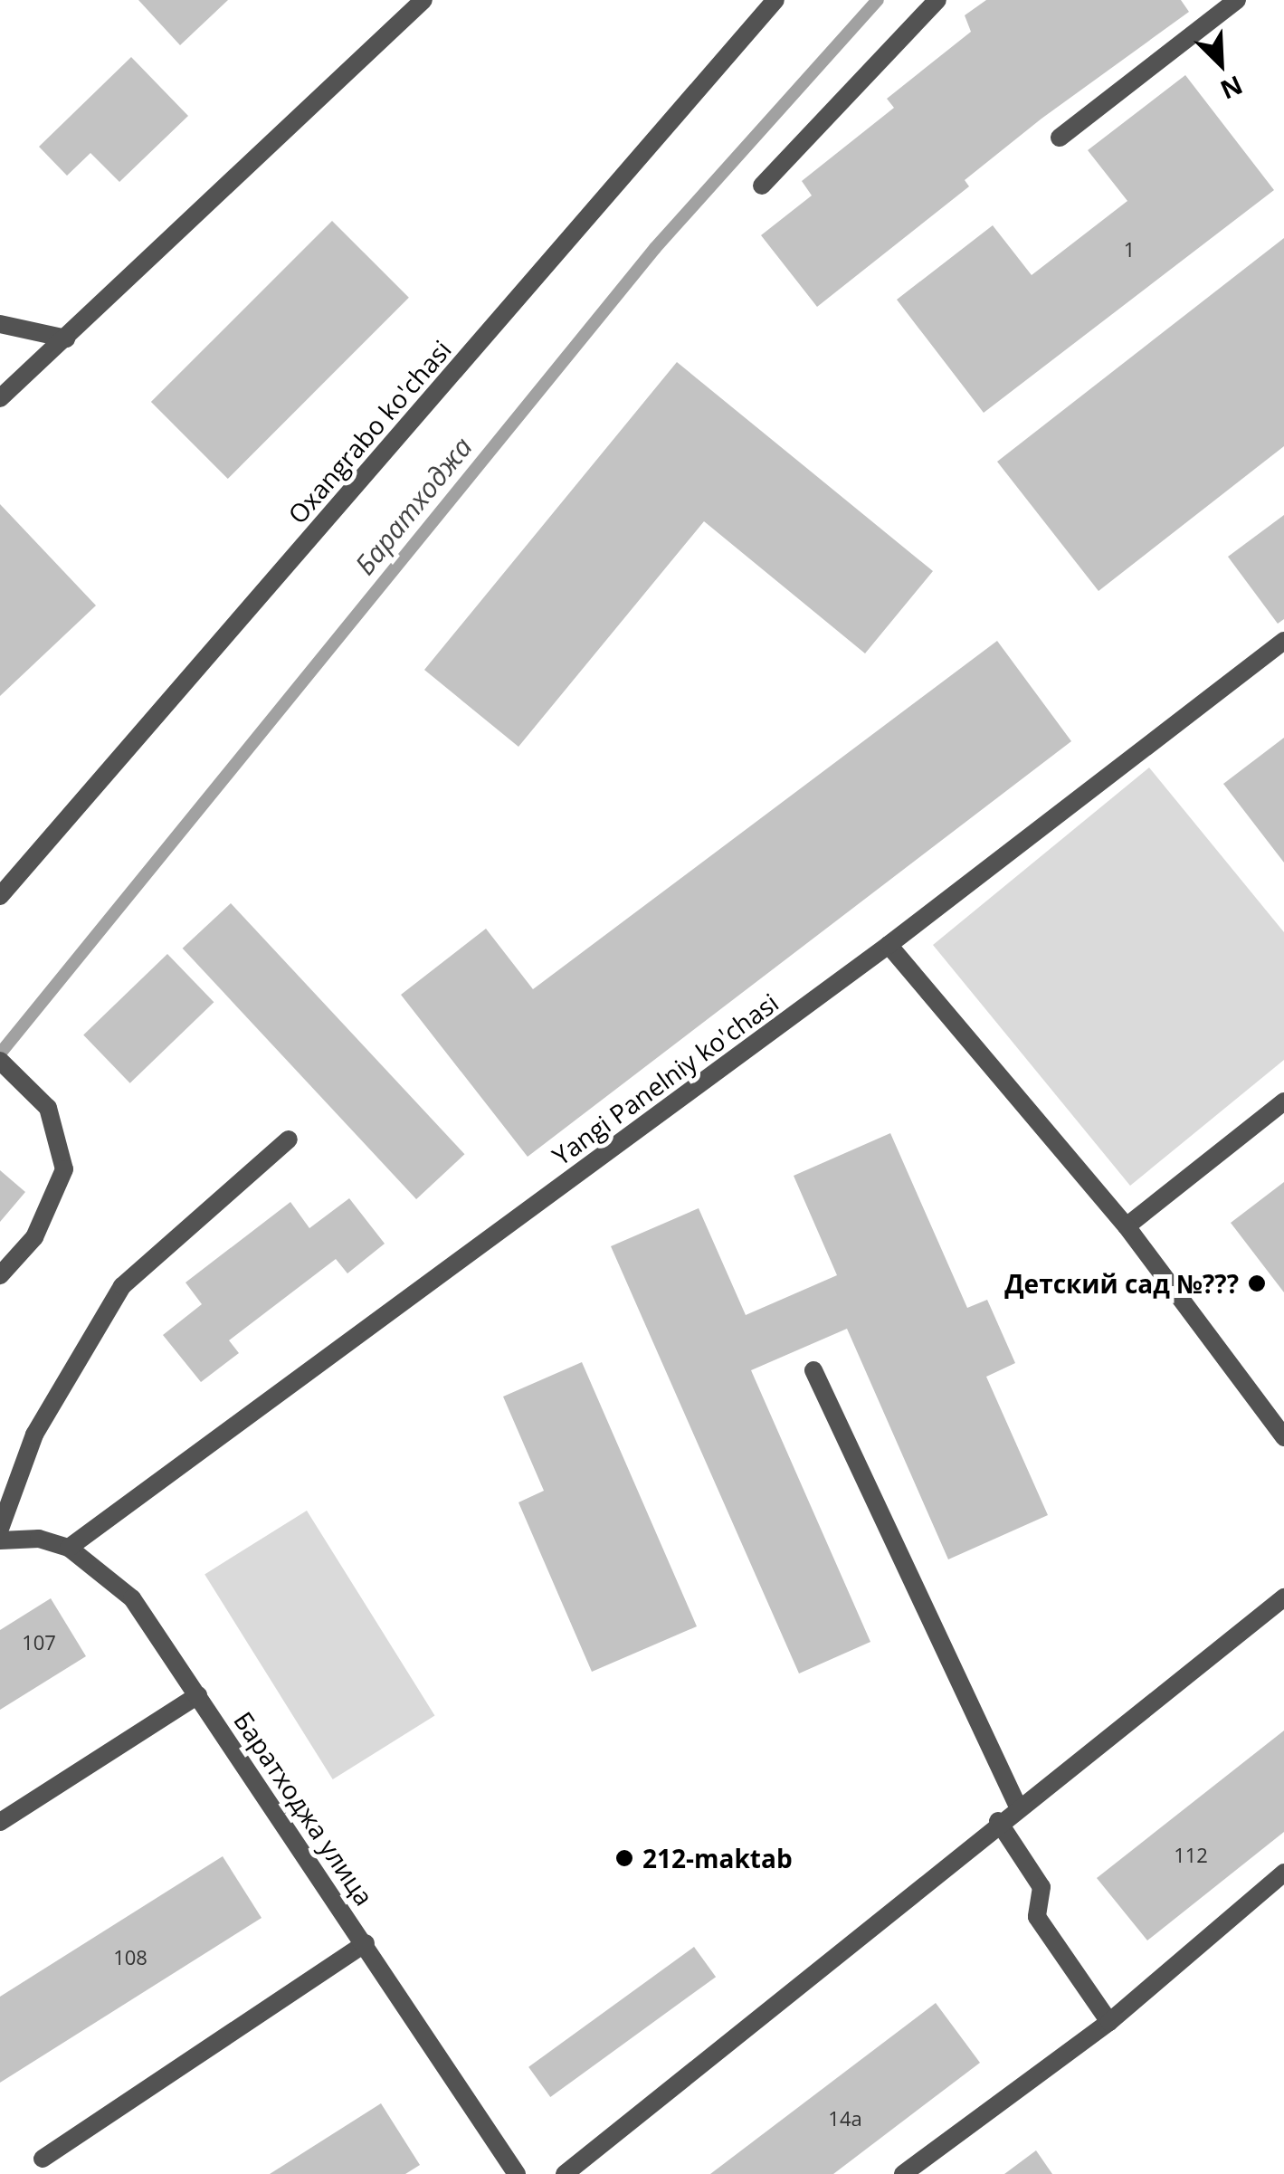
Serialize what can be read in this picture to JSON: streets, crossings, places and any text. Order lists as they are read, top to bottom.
{
  "streets": {
    "street": ["Oxangrabo ko'chasi", "Yangi Panelniy ko'chasi", "Баратходжа улица"]
  },
  "crossings": [
    ["Yangi Panelniy ko'chasi", "Баратходжа улица"]
  ],
  "water": ["Баратходжа"],
  "places": ["Детский сад №???", "212-maktab"],
  "house_numbers": [
    "1",
    "107",
    "112",
    "108",
    "14а"
  ],
  "north": "bottom right"
}
